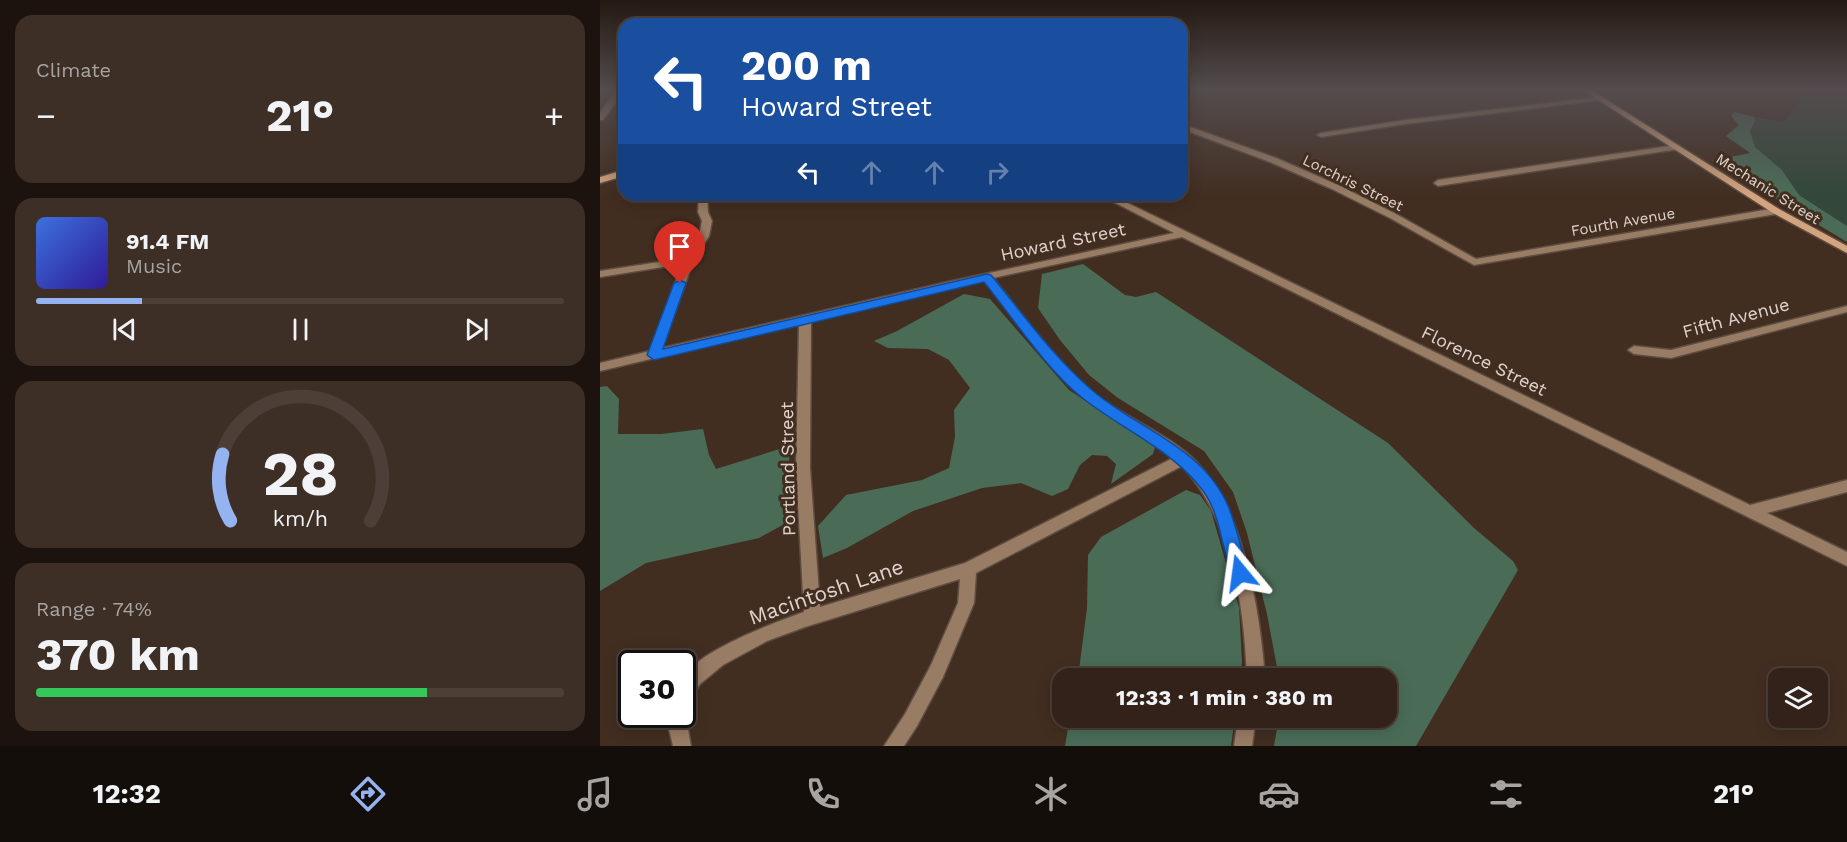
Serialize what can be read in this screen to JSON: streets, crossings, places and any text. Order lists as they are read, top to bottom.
{
  "streets": {
    "main road": ["Mechanic Street"],
    "street": [
      "Lorchris Street",
      "Fourth Avenue",
      "Howard Street",
      "Fifth Avenue",
      "Florence Street",
      "Portland Street",
      "Macintosh Lane"
    ]
  },
  "crossings": [
    ["Lorchris Street", "Fourth Avenue"],
    ["Mechanic Street", "Fourth Avenue"],
    ["Howard Street", "Florence Street"],
    ["Howard Street", "Portland Street"],
    ["Portland Street", "Macintosh Lane"]
  ],
  "page": {
    "tile": [
      "Climate",
      ["Range · 74%", "370 km"]
    ],
    "turn": ["200 m", "Howard Street"],
    "heat": ["−", "21°", "+"],
    "song": ["91.4 FM", "Music"],
    "limit": "30",
    "trip": "12:33 · 1 min · 380 m",
    "tabs": ["12:32", "21°"],
    "gauge": ["28", "km/h"]
  }
}
